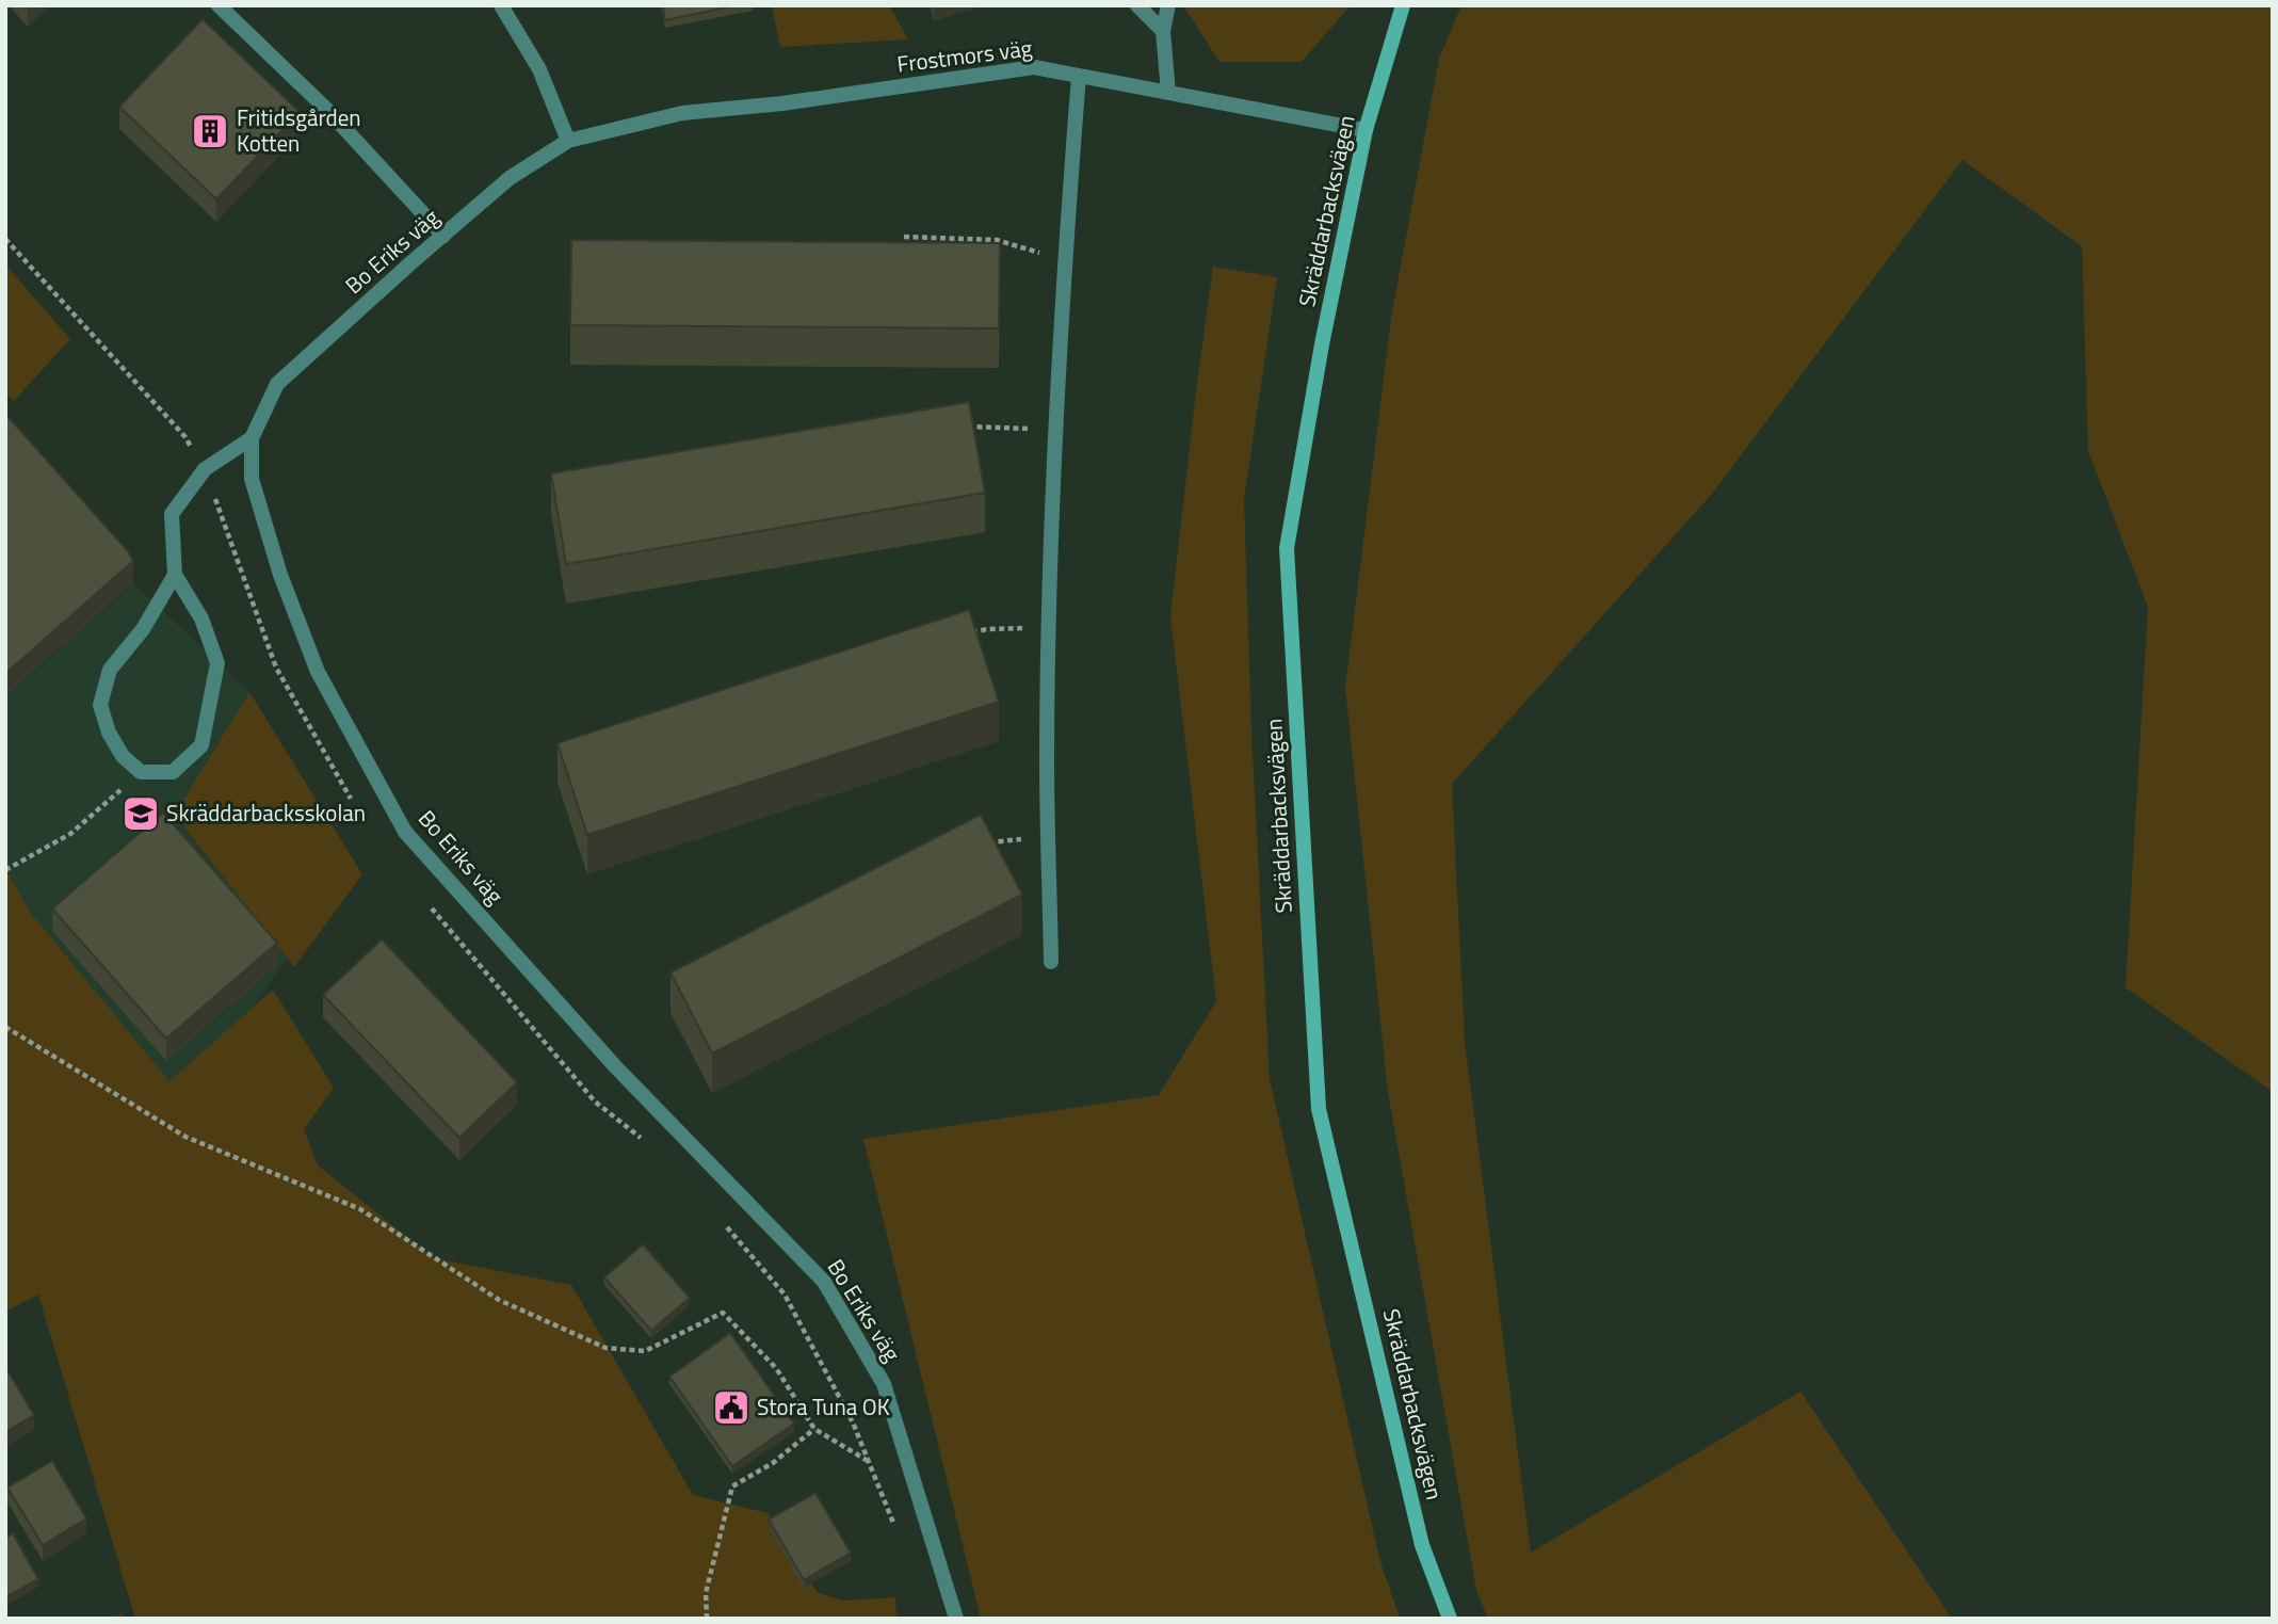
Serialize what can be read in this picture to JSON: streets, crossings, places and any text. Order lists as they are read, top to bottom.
{
  "streets": {
    "street": ["Frostmors väg", "Skräddarbacksvägen", "Bo Eriks väg"]
  },
  "crossings": [
    ["Frostmors väg", "Skräddarbacksvägen"],
    ["Frostmors väg", "Bo Eriks väg"]
  ],
  "places": {
    "building": ["Fritidsgården Kotten"],
    "school or university": ["Skräddarbacksskolan"],
    "public building": ["Stora Tuna OK"]
  }
}
